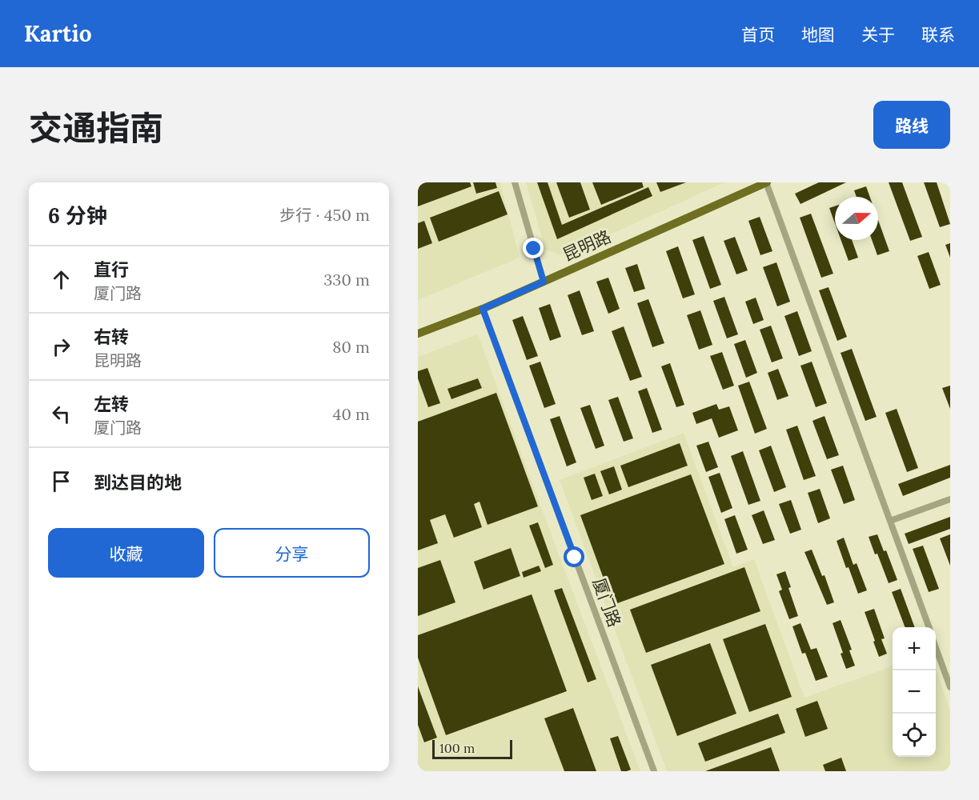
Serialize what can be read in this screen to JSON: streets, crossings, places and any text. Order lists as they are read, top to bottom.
{
  "streets": {
    "main road": ["昆明路"],
    "street": ["厦门路"]
  },
  "crossings": [
    ["昆明路", "厦门路"]
  ],
  "scale_bar": "100 m",
  "north": "right",
  "page": {
    "header": "Kartio",
    "nav": [
      "首页",
      "地图",
      "关于",
      "联系"
    ],
    "title": "交通指南",
    "buttons": [
      "路线",
      ["收藏", "分享"]
    ],
    "heading": ["6 分钟", "步行 · 450 m"],
    "list": [
      ["直行", "厦门路", "330 m"],
      ["右转", "昆明路", "80 m"],
      ["左转", "厦门路", "40 m"],
      "到达目的地"
    ],
    "map_buttons": ["+", "−"],
    "scale": "100 m"
  }
}
